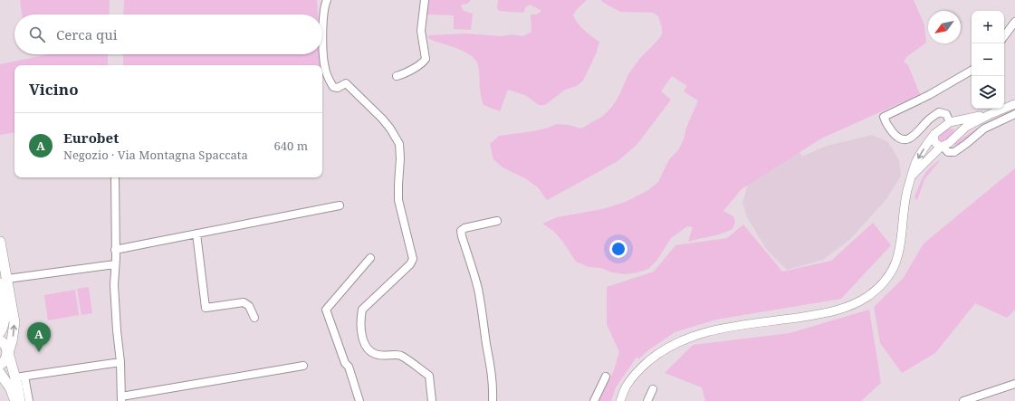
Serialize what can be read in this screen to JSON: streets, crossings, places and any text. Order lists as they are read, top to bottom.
{
  "north": "bottom left",
  "page": {
    "map_buttons": ["+", "−"],
    "search": "Cerca qui",
    "heading": "Vicino",
    "list": [
      {
        "mark": "A",
        "name": "Eurobet",
        "note": "Negozio · Via Montagna Spaccata",
        "value": "640 m"
      }
    ],
    "pins": "A"
  }
}
